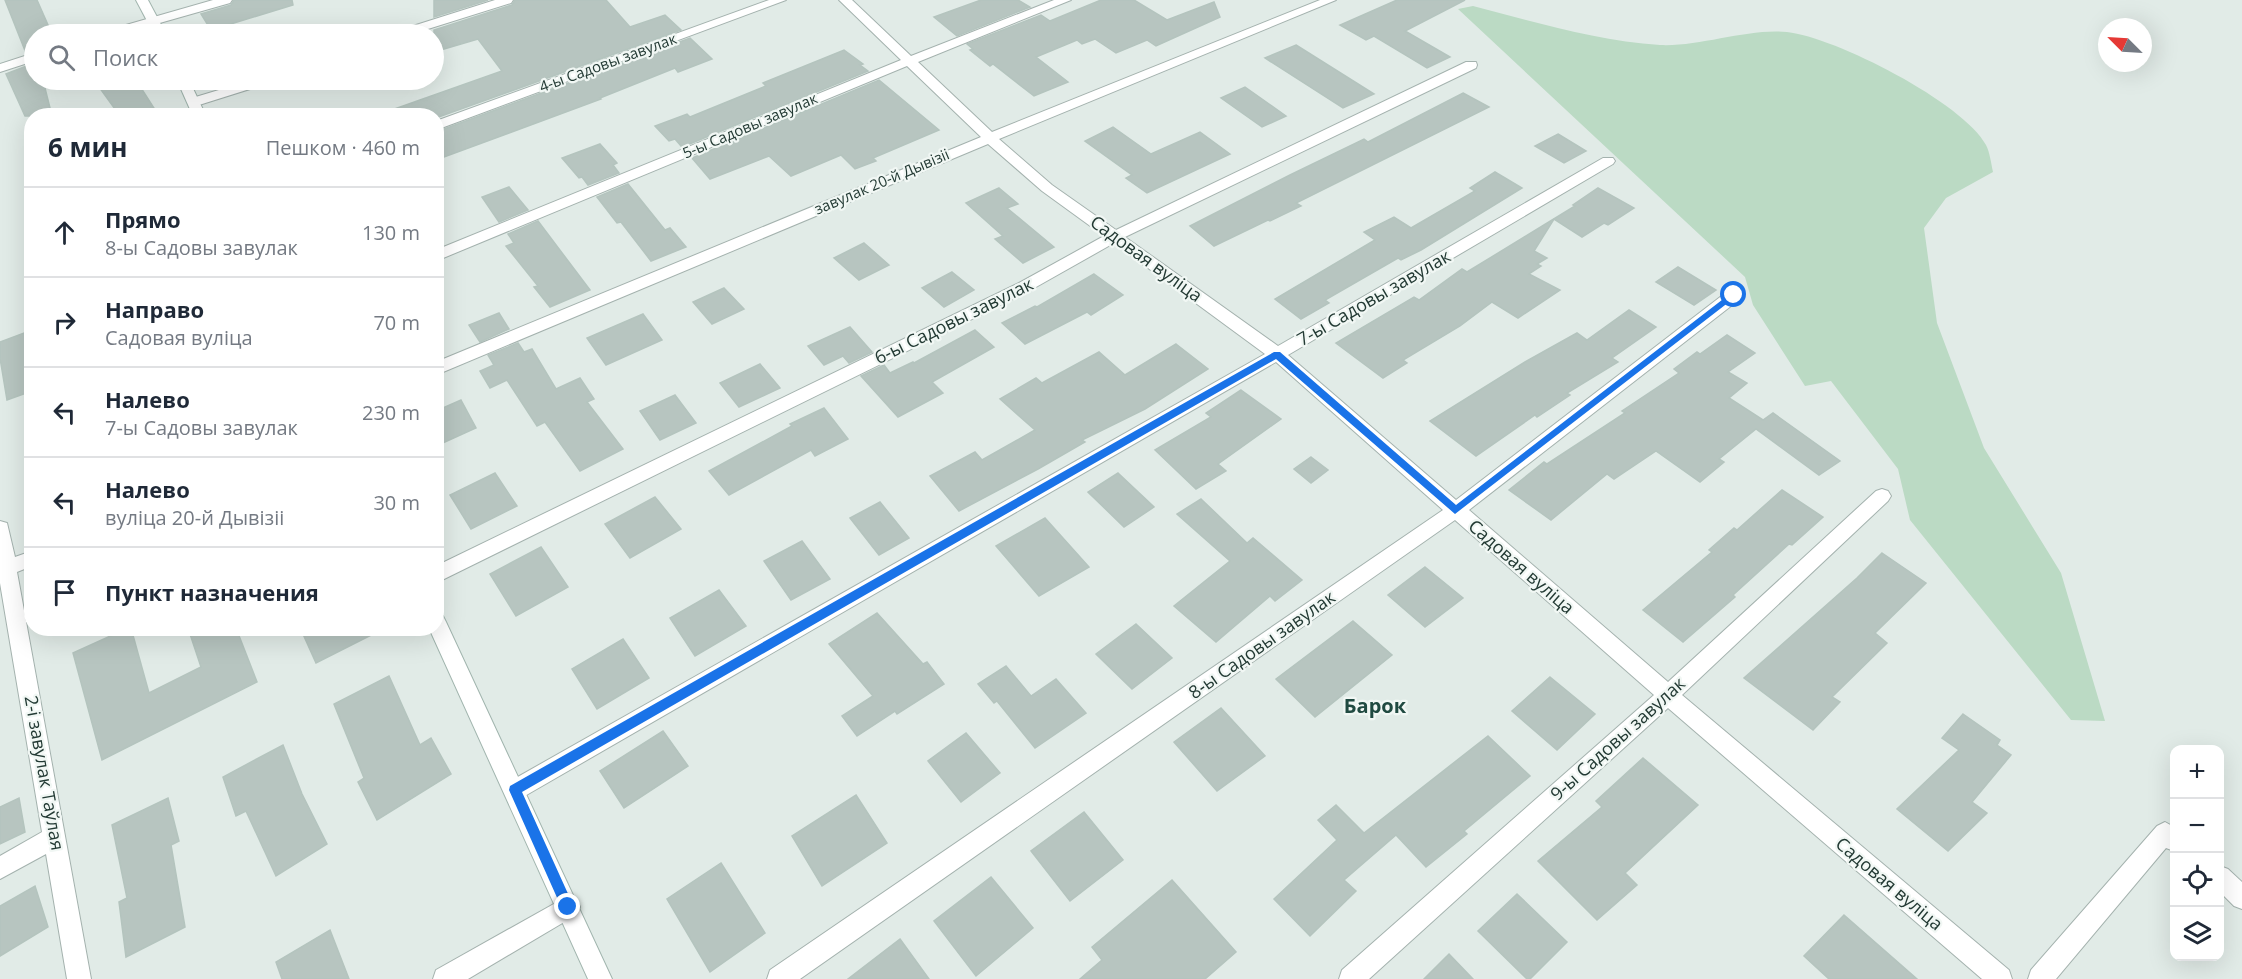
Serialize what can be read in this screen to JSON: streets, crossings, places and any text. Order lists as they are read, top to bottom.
{
  "streets": {
    "street": [
      "4-ы Садовы завулак",
      "5-ы Садовы завулак",
      "завулак 20-й Дывізіі",
      "Садовая вуліца",
      "7-ы Садовы завулак",
      "6-ы Садовы завулак",
      "8-ы Садовы завулак",
      "9-ы Садовы завулак",
      "2-і завулак Таўлая"
    ]
  },
  "crossings": [
    ["5-ы Садовы завулак", "Садовая вуліца"],
    ["завулак 20-й Дывізіі", "Садовая вуліца"],
    ["Садовая вуліца", "7-ы Садовы завулак"],
    ["Садовая вуліца", "6-ы Садовы завулак"],
    ["Садовая вуліца", "8-ы Садовы завулак"],
    ["Садовая вуліца", "9-ы Садовы завулак"]
  ],
  "districts": ["Барок"],
  "north": "top left",
  "page": {
    "search": "Поиск",
    "heading": ["6 мин", "Пешком · 460 m"],
    "list": [
      ["Прямо", "8-ы Садовы завулак", "130 m"],
      ["Направо", "Садовая вуліца", "70 m"],
      ["Налево", "7-ы Садовы завулак", "230 m"],
      ["Налево", "вуліца 20-й Дывізіі", "30 m"],
      "Пункт назначения"
    ],
    "map_buttons": ["+", "−"]
  }
}
